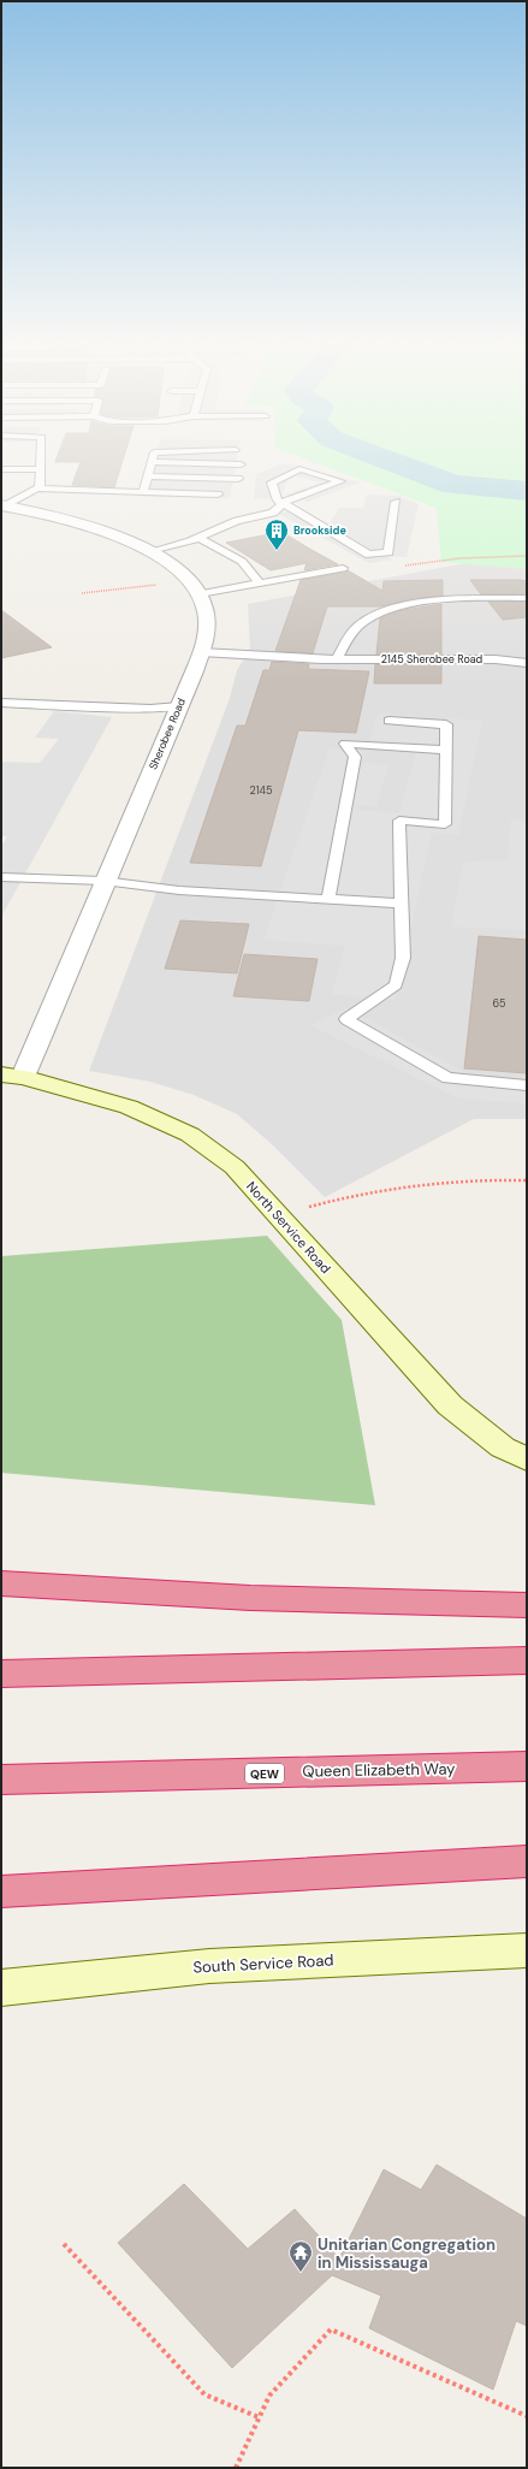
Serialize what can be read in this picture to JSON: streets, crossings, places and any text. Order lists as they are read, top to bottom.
{
  "streets": {
    "highway": ["Queen Elizabeth Way", "QEW"],
    "street": ["Sherobee Road", "North Service Road", "South Service Road"],
    "lane": ["2145 Sherobee Road"]
  },
  "crossings": [
    ["2145 Sherobee Road", "Sherobee Road"],
    ["Sherobee Road", "North Service Road"]
  ],
  "places": {
    "building": ["Brookside"],
    "temple": ["Unitarian Congregation in Mississauga"]
  },
  "house_numbers": ["2145", "65"]
}
